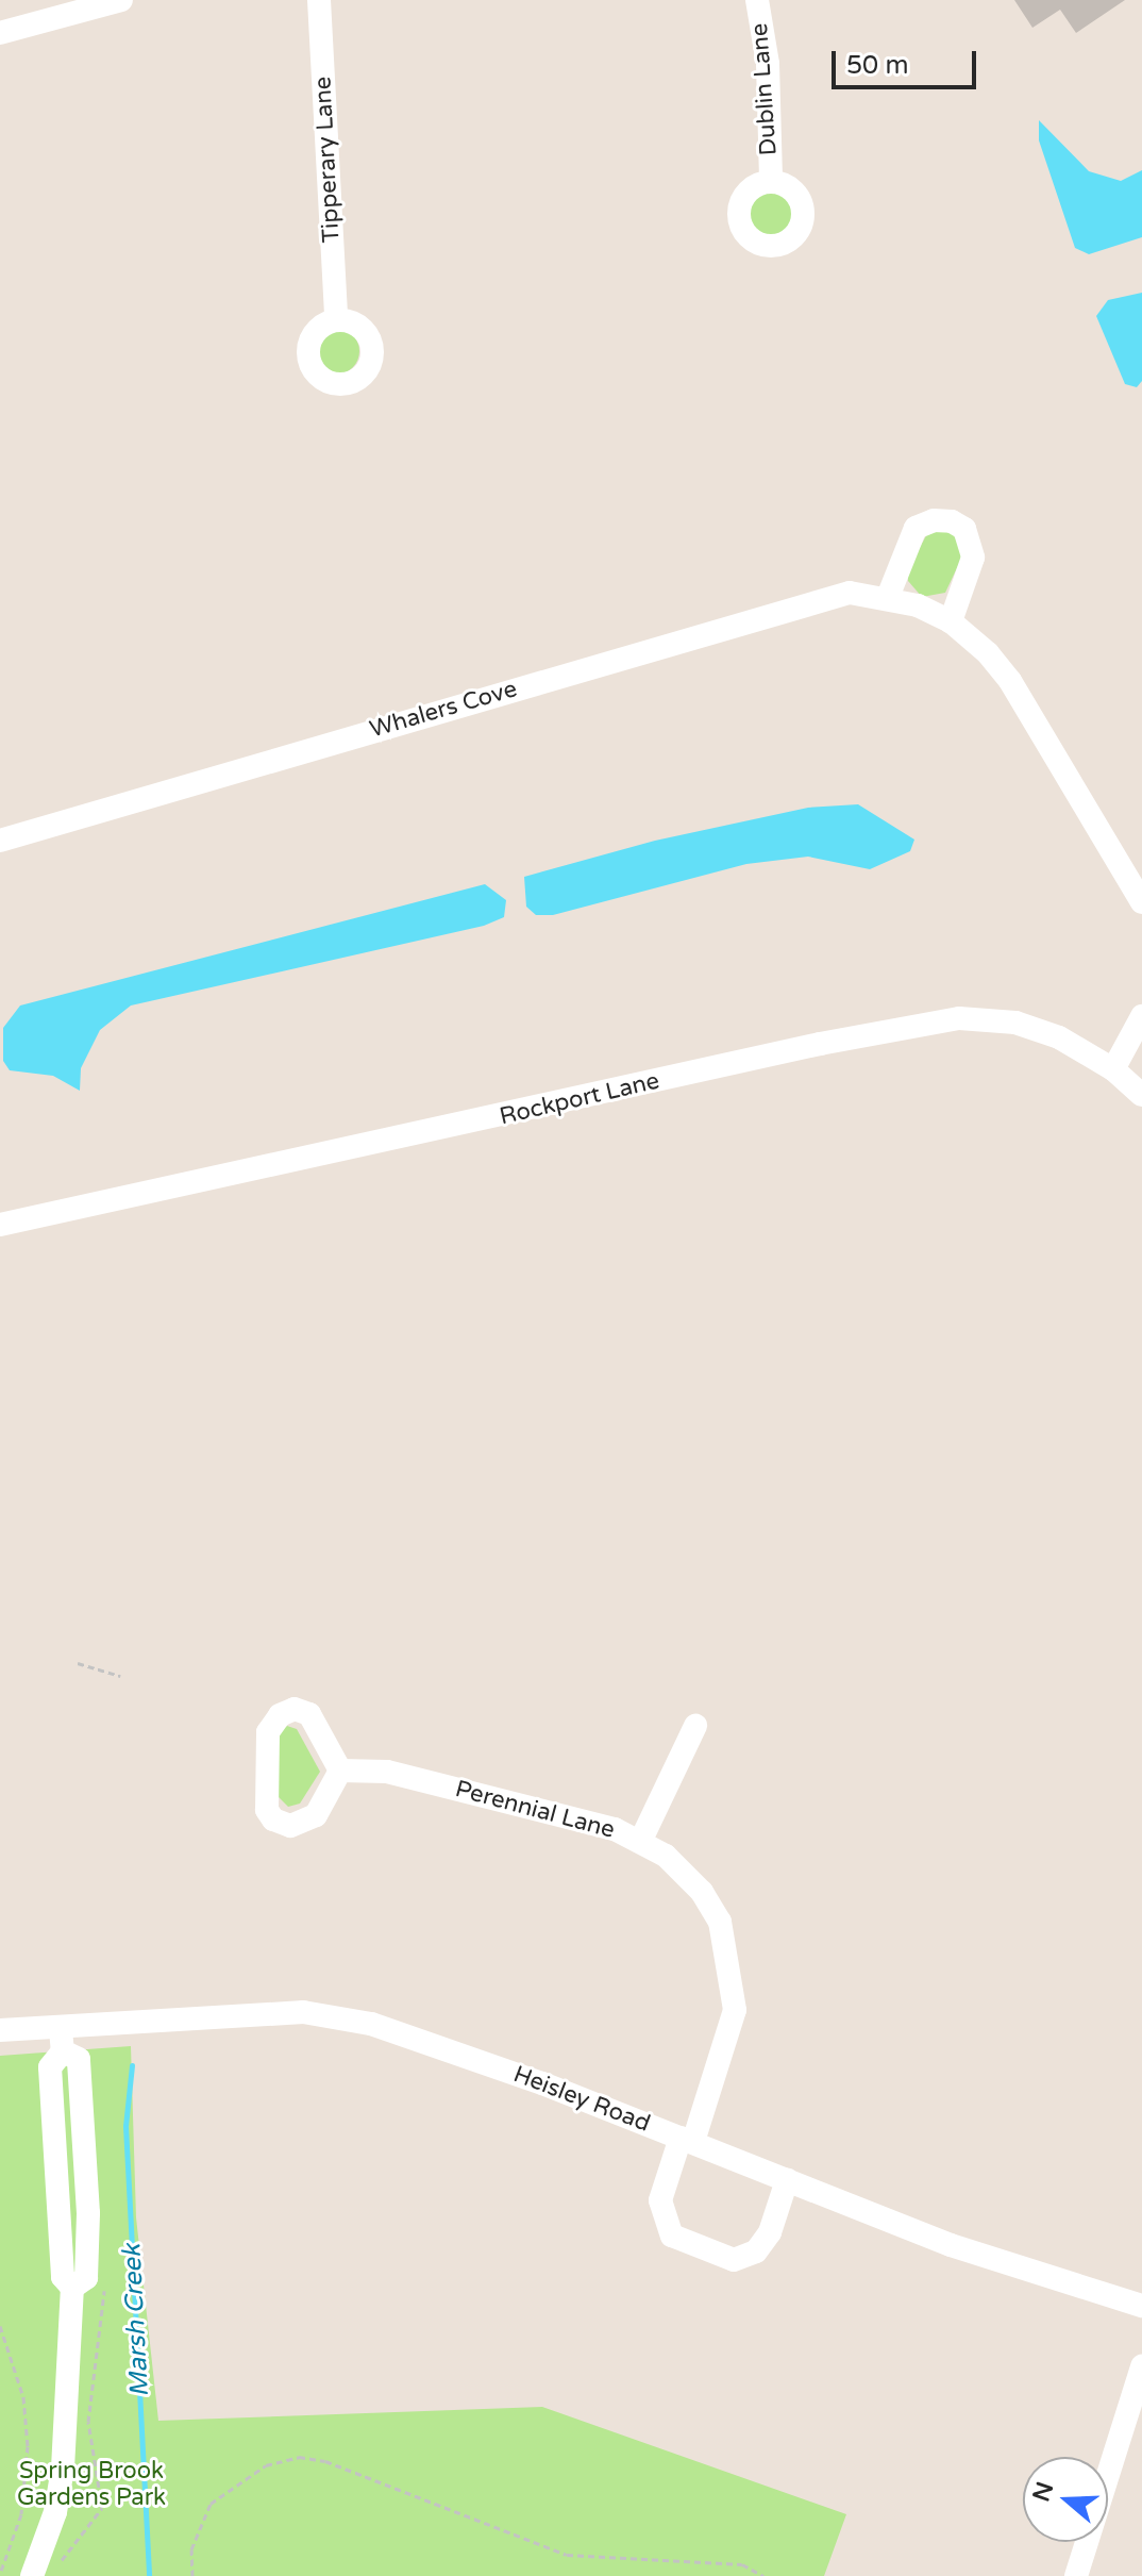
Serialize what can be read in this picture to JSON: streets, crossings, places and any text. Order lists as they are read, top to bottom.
{
  "streets": {
    "street": [
      "Dublin Lane",
      "Tipperary Lane",
      "Whalers Cove",
      "Rockport Lane",
      "Perennial Lane",
      "Heisley Road"
    ]
  },
  "crossings": [
    ["Perennial Lane", "Heisley Road"]
  ],
  "water": ["Marsh Creek"],
  "parks": ["Spring Brook Gardens Park"],
  "scale_bar": "50 m",
  "north": "left"
}
